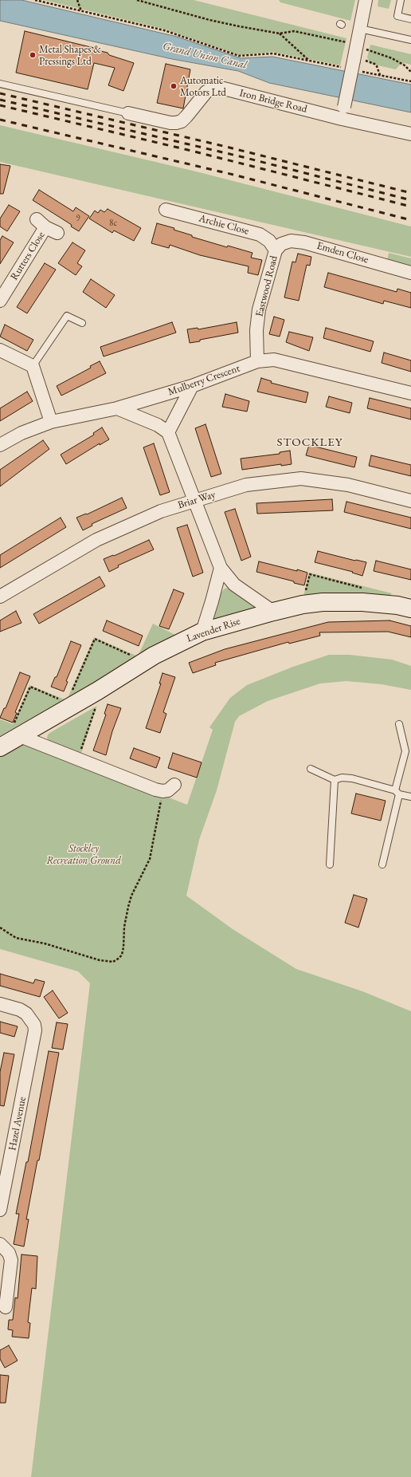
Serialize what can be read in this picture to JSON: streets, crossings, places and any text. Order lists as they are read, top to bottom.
{
  "streets": {
    "street": [
      "Iron Bridge Road",
      "Archie Close",
      "Emden Close",
      "Rutters Close",
      "Eastwood Road",
      "Mulberry Crescent",
      "Briar Way",
      "Lavender Rise",
      "Hazel Avenue"
    ]
  },
  "crossings": [
    ["Archie Close", "Emden Close"],
    ["Archie Close", "Eastwood Road"],
    ["Emden Close", "Eastwood Road"],
    ["Eastwood Road", "Mulberry Crescent"]
  ],
  "districts": ["STOCKLEY"],
  "water": ["Grand Union Canal"],
  "parks": ["Stockley Recreation Ground"],
  "places": ["Metal Shapes & Pressings Ltd", "Automatic Motors Ltd"],
  "house_numbers": ["9", "8c"]
}
